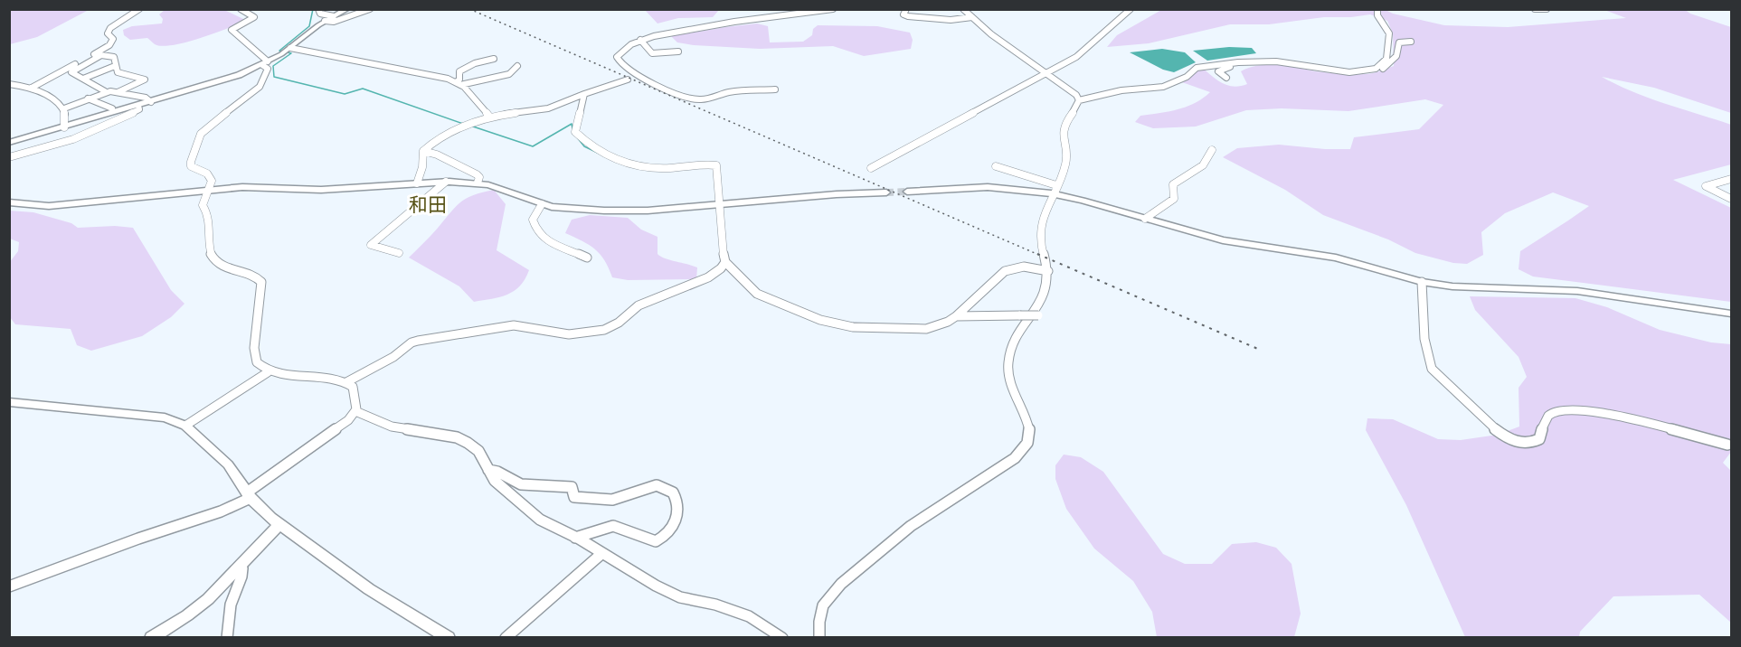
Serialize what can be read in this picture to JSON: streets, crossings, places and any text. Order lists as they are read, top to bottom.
{
  "districts": ["和田"]
}
